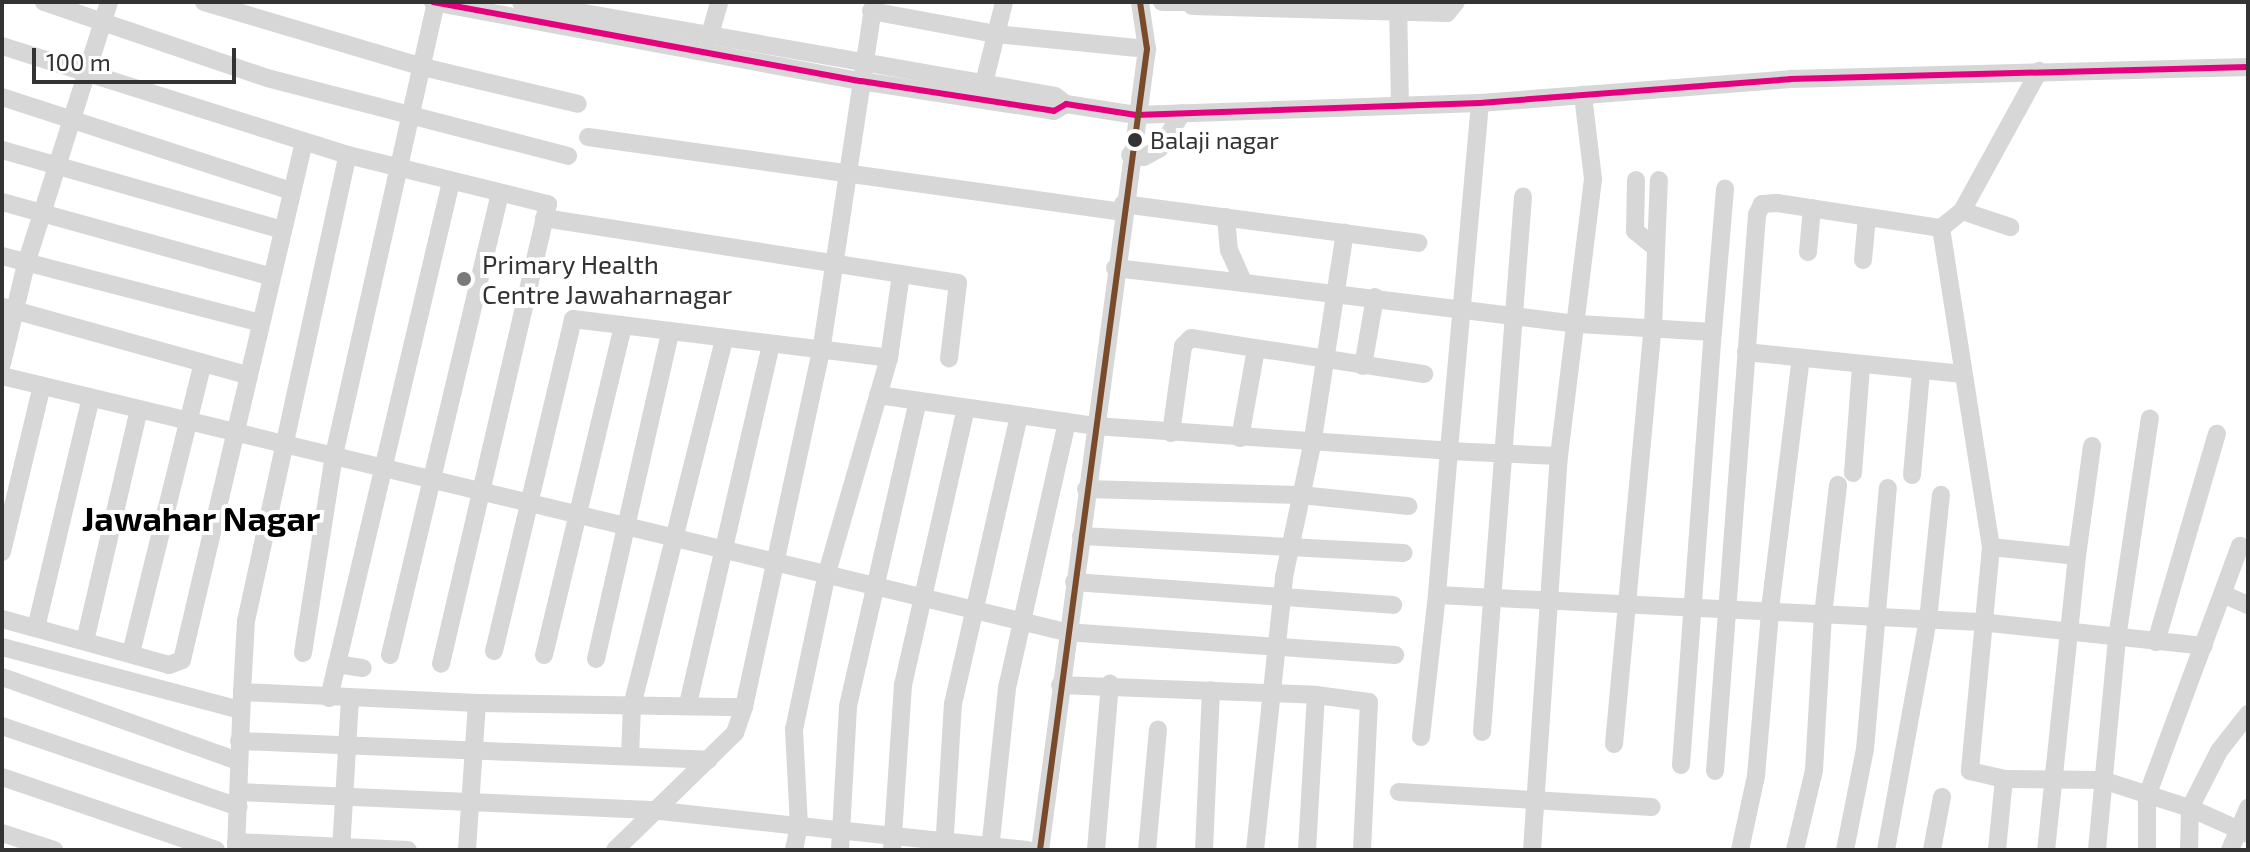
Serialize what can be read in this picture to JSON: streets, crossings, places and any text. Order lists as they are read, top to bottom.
{
  "districts": ["Jawahar Nagar"],
  "places": ["Balaji nagar", "Primary Health Centre Jawaharnagar"],
  "scale_bar": "100 m"
}
